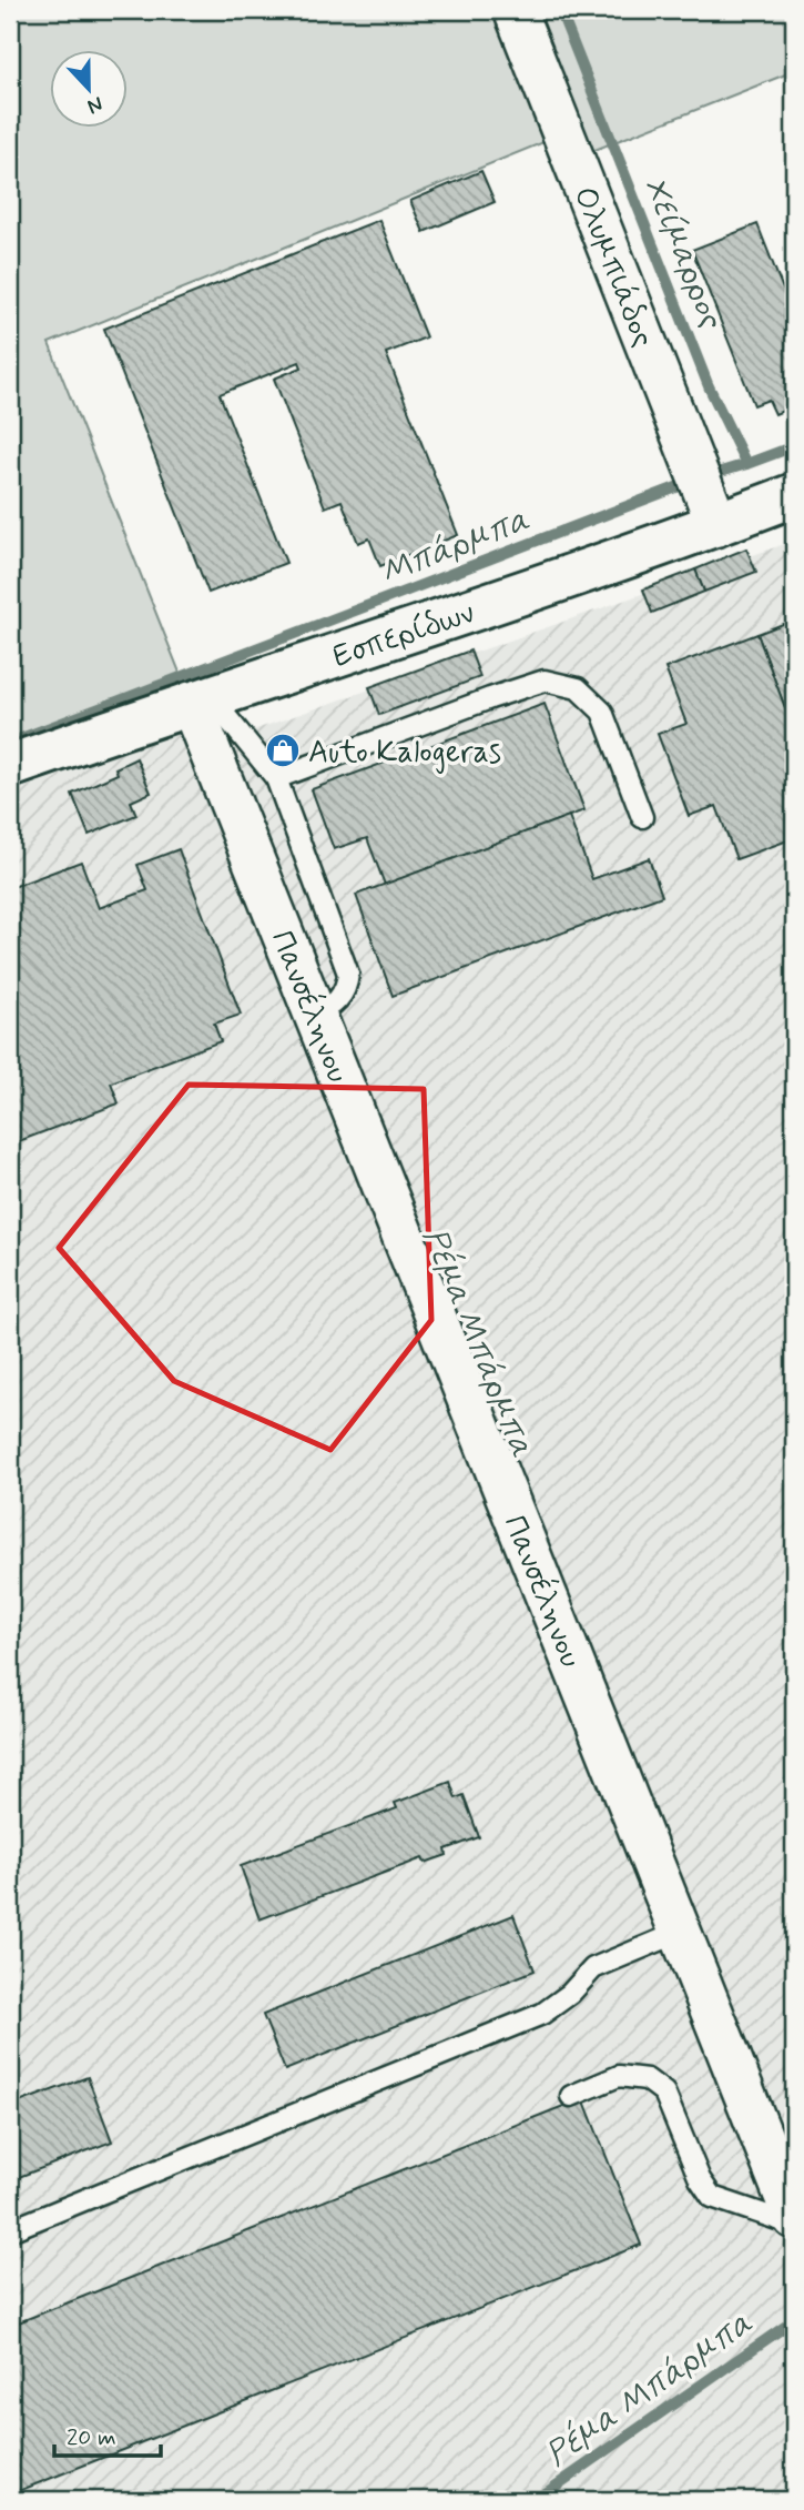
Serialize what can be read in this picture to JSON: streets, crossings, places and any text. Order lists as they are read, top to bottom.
{
  "streets": {
    "street": ["Ολυμπιάδος", "Εσπερίδων", "Πανσέληνου"]
  },
  "crossings": [
    ["Ολυμπιάδος", "Εσπερίδων"],
    ["Εσπερίδων", "Πανσέληνου"]
  ],
  "water": ["Χείμαρρος", "Μπάρμπα", "Ρέμα Μπάρμπα"],
  "places": {
    "shop": ["Auto Kalogeras"]
  },
  "scale_bar": "20 m",
  "north": "bottom"
}
